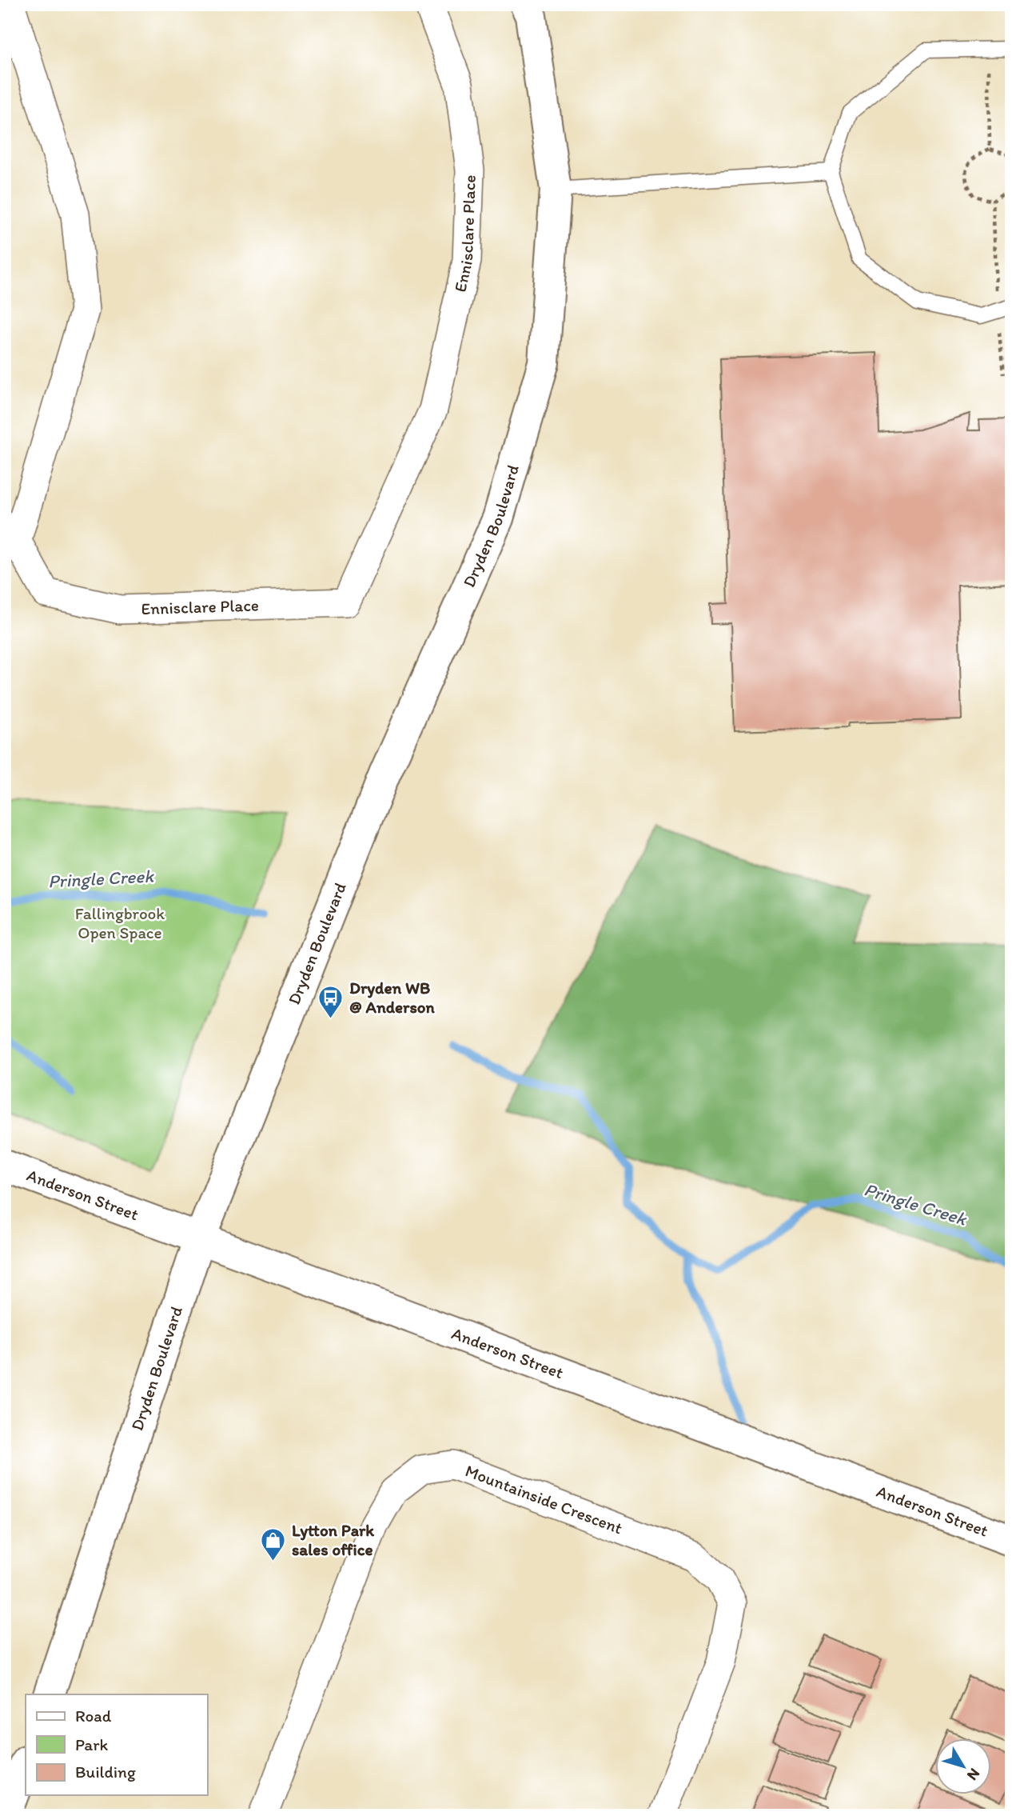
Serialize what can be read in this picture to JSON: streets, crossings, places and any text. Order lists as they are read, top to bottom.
{
  "streets": {
    "street": [
      "Ennisclare Place",
      "Dryden Boulevard",
      "Anderson Street",
      "Mountainside Crescent"
    ]
  },
  "crossings": [
    ["Dryden Boulevard", "Anderson Street"]
  ],
  "water": ["Pringle Creek"],
  "parks": ["Fallingbrook Open Space"],
  "places": {
    "bus stop": ["Dryden WB @ Anderson"],
    "shop": ["Lytton Park sales office"]
  },
  "legend": ["Road", "Park", "Building"],
  "north": "bottom right"
}
